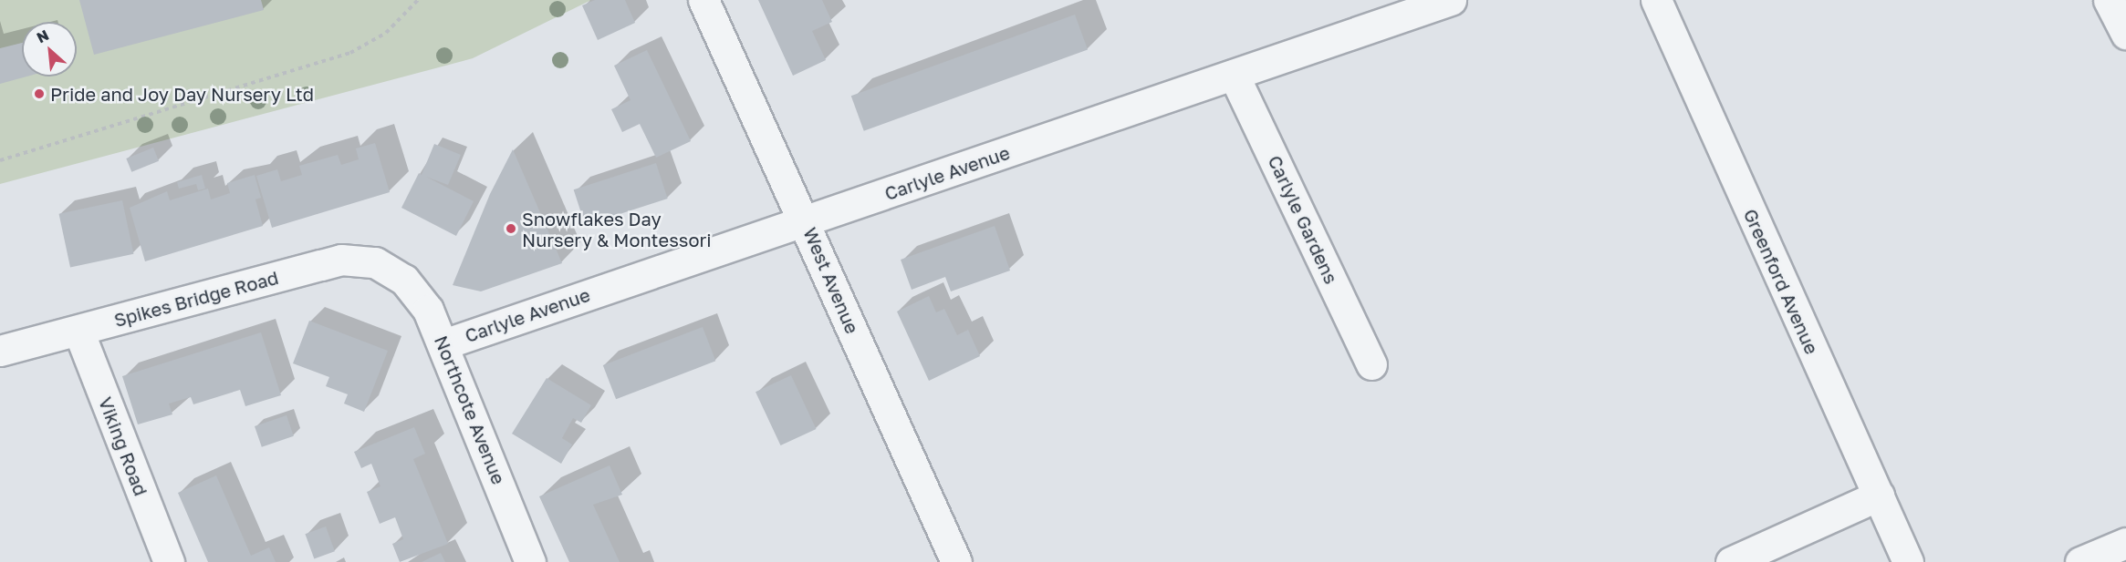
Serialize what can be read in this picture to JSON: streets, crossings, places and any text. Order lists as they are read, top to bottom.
{
  "streets": {
    "street": [
      "Carlyle Avenue",
      "Carlyle Gardens",
      "West Avenue",
      "Greenford Avenue",
      "Spikes Bridge Road",
      "Northcote Avenue",
      "Viking Road"
    ]
  },
  "crossings": [
    ["Carlyle Avenue", "Carlyle Gardens"],
    ["Carlyle Avenue", "West Avenue"],
    ["Carlyle Avenue", "Northcote Avenue"],
    ["Spikes Bridge Road", "Northcote Avenue"],
    ["Spikes Bridge Road", "Viking Road"]
  ],
  "places": ["Pride and Joy Day Nursery Ltd", "Snowflakes Day Nursery & Montessori"],
  "north": "top left"
}
